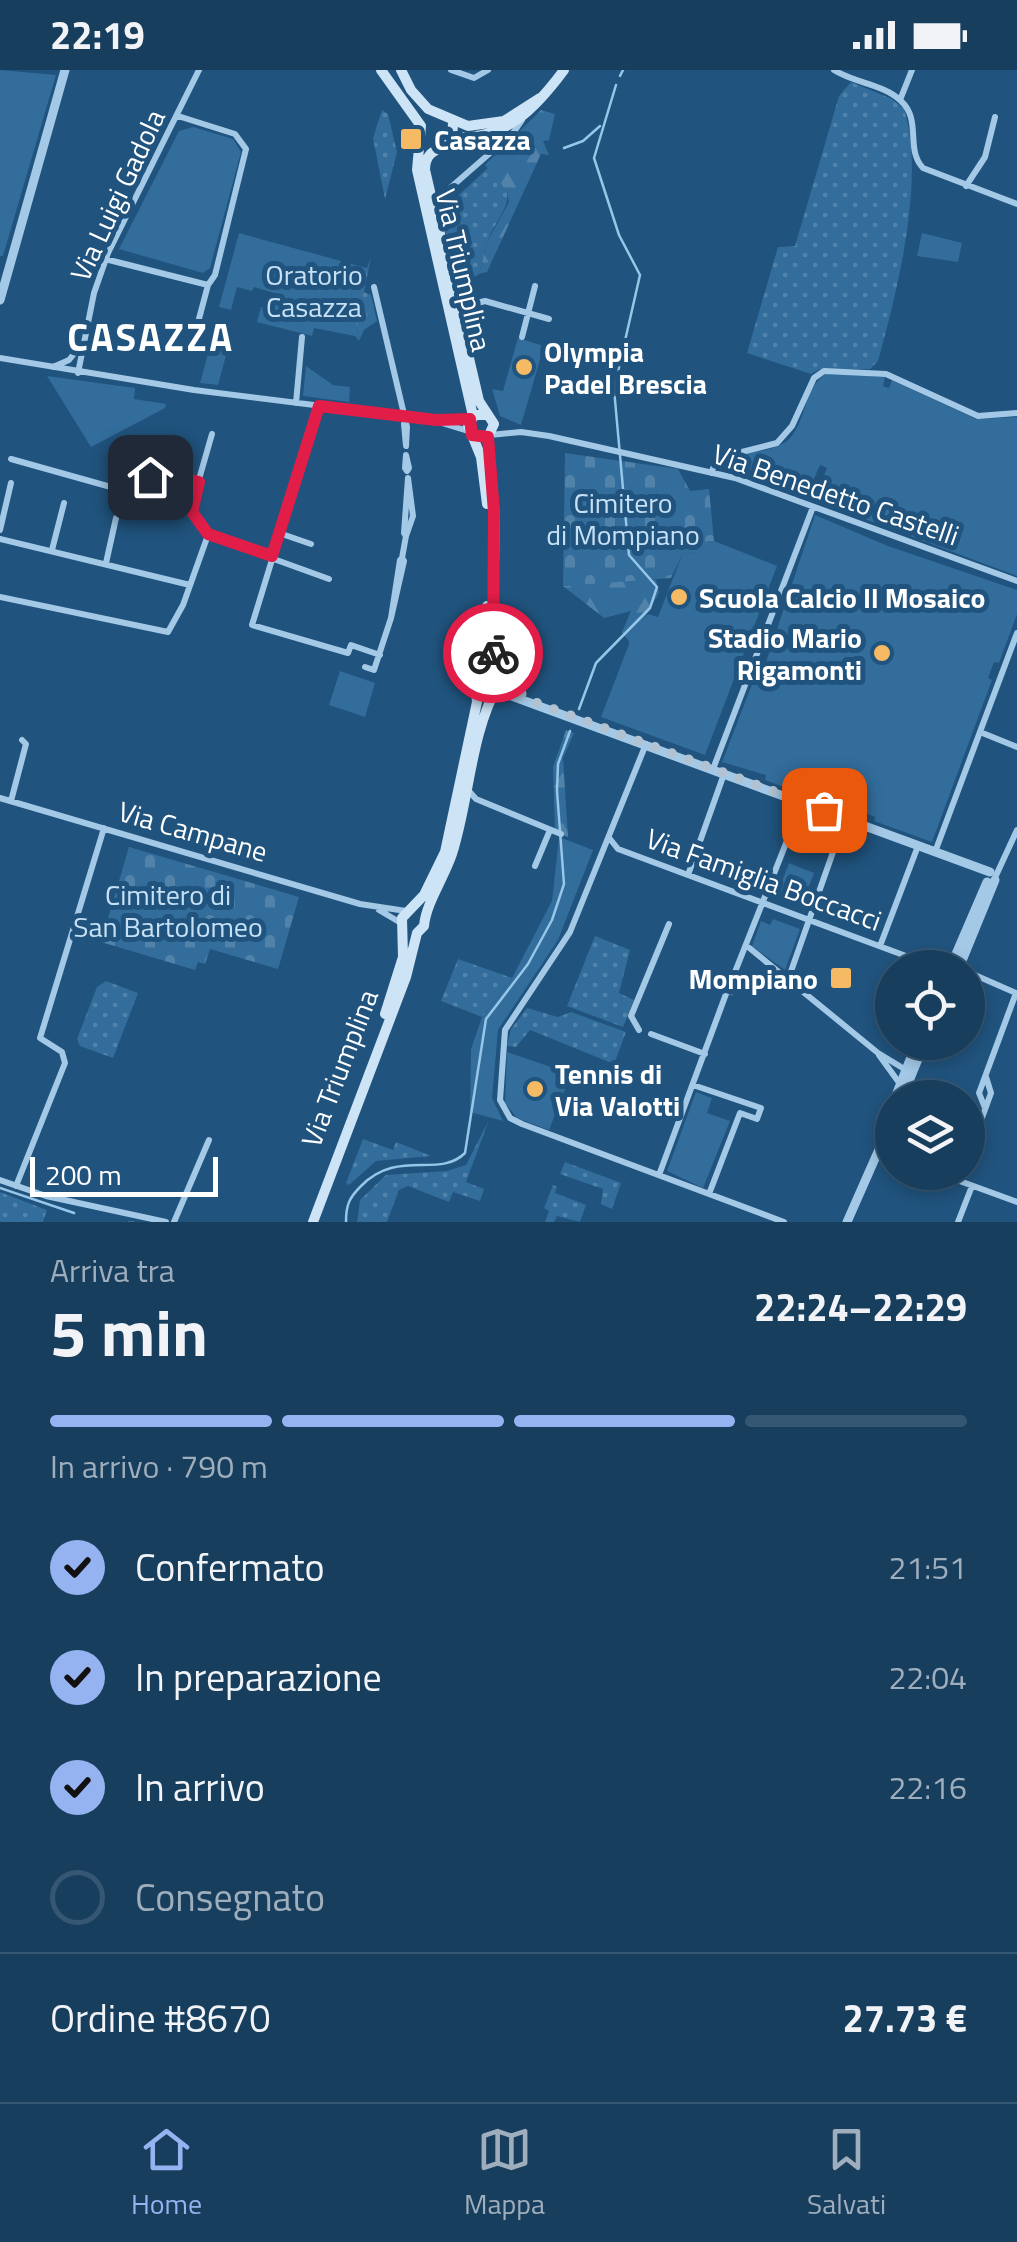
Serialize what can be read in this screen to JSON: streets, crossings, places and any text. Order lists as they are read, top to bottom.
{
  "streets": {
    "main road": ["Via Triumplina"],
    "street": [
      "Via Luigi Gadola",
      "Via Benedetto Castelli",
      "Via Campane",
      "Via Famiglia Boccacci"
    ]
  },
  "crossings": [
    ["Via Luigi Gadola", "Via Benedetto Castelli"],
    ["Via Triumplina", "Via Benedetto Castelli"],
    ["Via Triumplina", "Via Campane"]
  ],
  "districts": ["CASAZZA"],
  "parks": ["Oratorio Casazza", "Cimitero di Mompiano", "Cimitero di San Bartolomeo"],
  "places": {
    "transit": ["Casazza", "Mompiano"],
    "other": [
      "Olympia Padel Brescia",
      "Scuola Calcio Il Mosaico",
      "Stadio Mario Rigamonti",
      "Tennis di Via Valotti"
    ]
  },
  "scale_bar": "200 m",
  "page": {
    "status": "22:19",
    "scale": "200 m",
    "heading": ["5 min", "Arriva tra", "22:24–22:29"],
    "panel": ["Ordine #8670", "27.73 €"],
    "bar": "In arrivo · 790 m",
    "list": [
      ["Confermato", "21:51"],
      ["In preparazione", "22:04"],
      ["In arrivo", "22:16"],
      "Consegnato"
    ],
    "tabs": ["Home", "Mappa", "Salvati"]
  }
}
